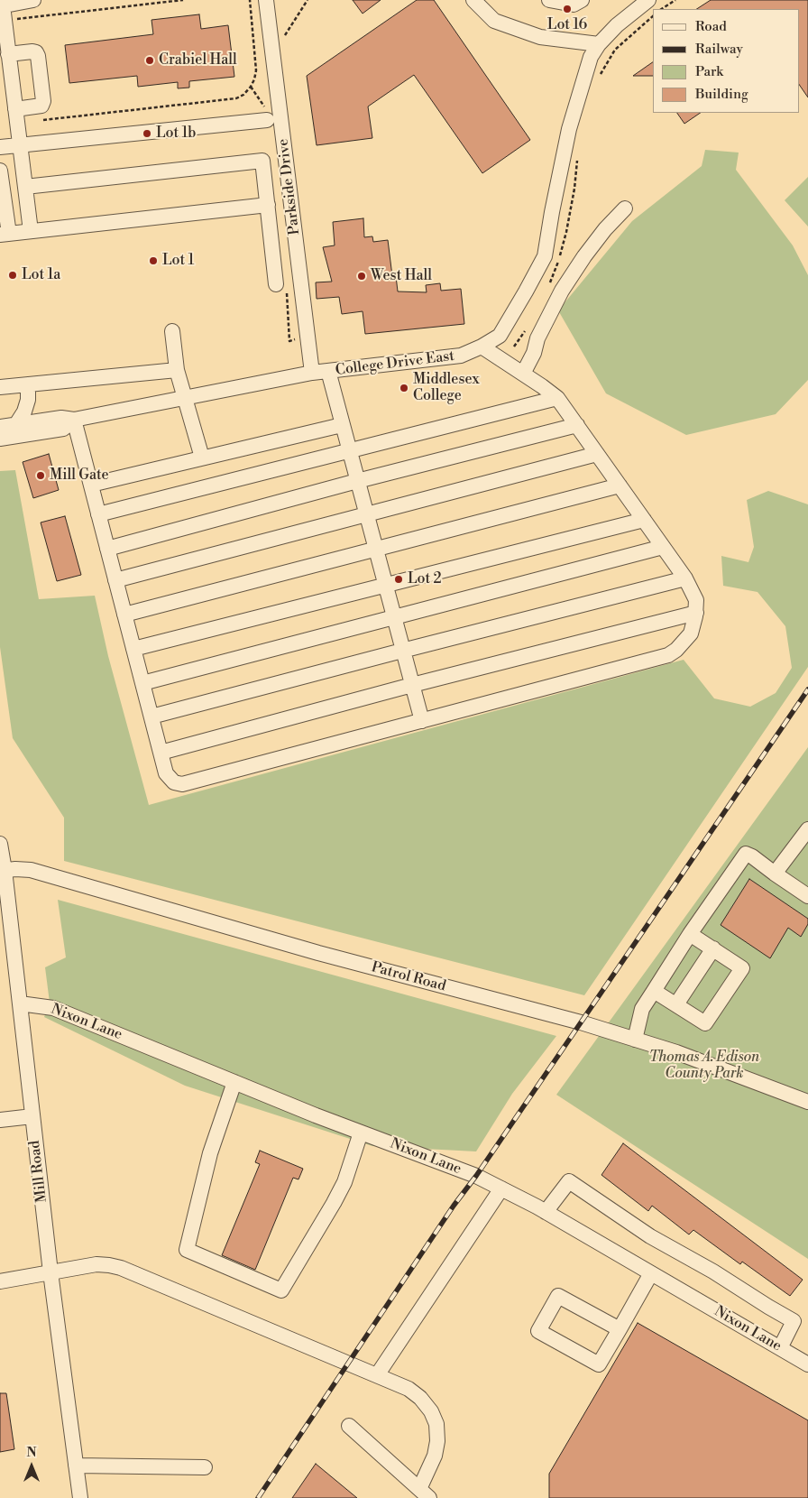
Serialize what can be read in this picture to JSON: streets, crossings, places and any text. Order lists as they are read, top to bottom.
{
  "streets": {
    "street": [
      "Parkside Drive",
      "College Drive East",
      "Patrol Road",
      "Nixon Lane",
      "Mill Road"
    ]
  },
  "crossings": [
    ["Parkside Drive", "College Drive East"],
    ["Patrol Road", "Mill Road"],
    ["Nixon Lane", "Mill Road"]
  ],
  "parks": ["Thomas A. Edison County Park"],
  "places": [
    "Lot 16",
    "Crabiel Hall",
    "Lot 1b",
    "Lot 1",
    "Lot 1a",
    "West Hall",
    "Middlesex College",
    "Mill Gate",
    "Lot 2"
  ],
  "legend": [
    "Road",
    "Railway",
    "Park",
    "Building"
  ],
  "north": "top"
}
